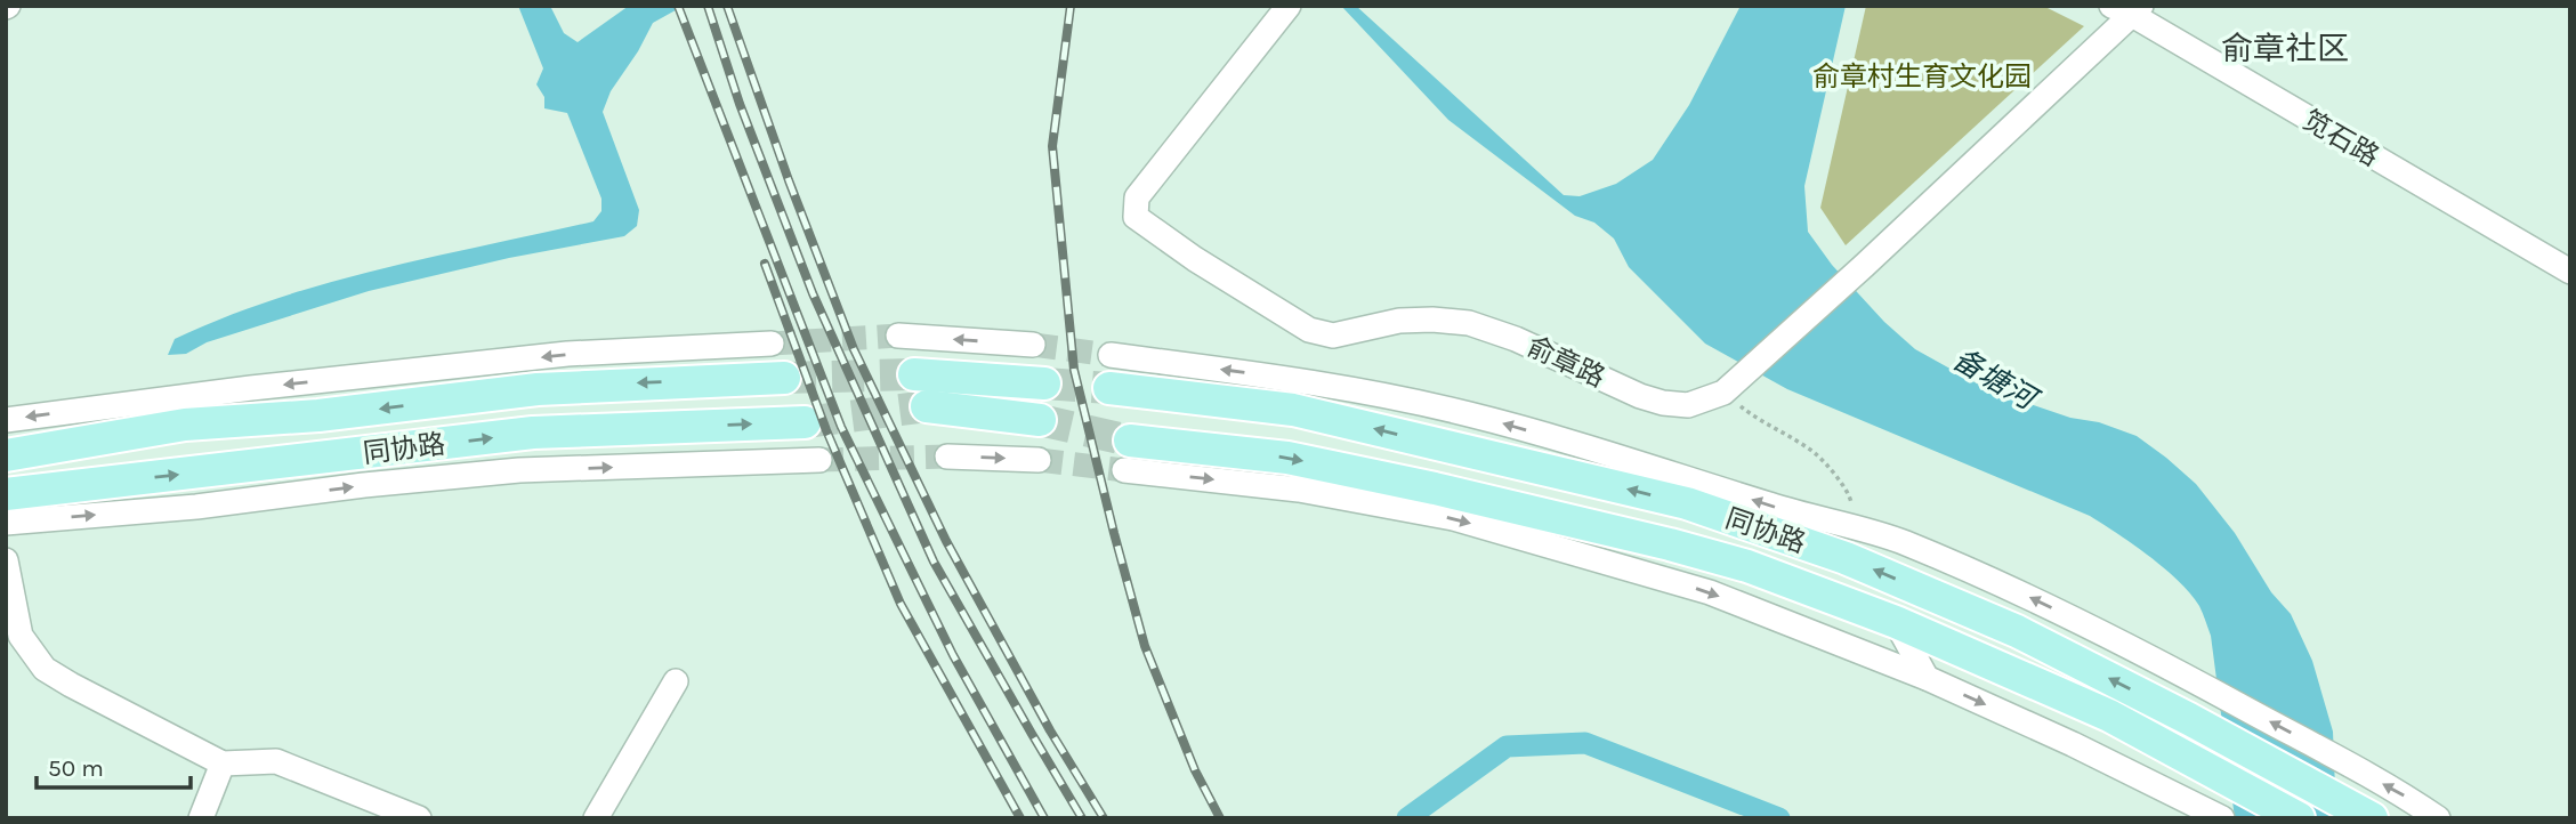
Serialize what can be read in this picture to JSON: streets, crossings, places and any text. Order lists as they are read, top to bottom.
{
  "streets": {
    "main road": ["同协路"],
    "street": ["笕石路", "俞章路"]
  },
  "crossings": [
    ["笕石路", "俞章路"]
  ],
  "districts": ["俞章社区"],
  "water": ["备塘河"],
  "parks": ["俞章村生育文化园"],
  "scale_bar": "50 m"
}
